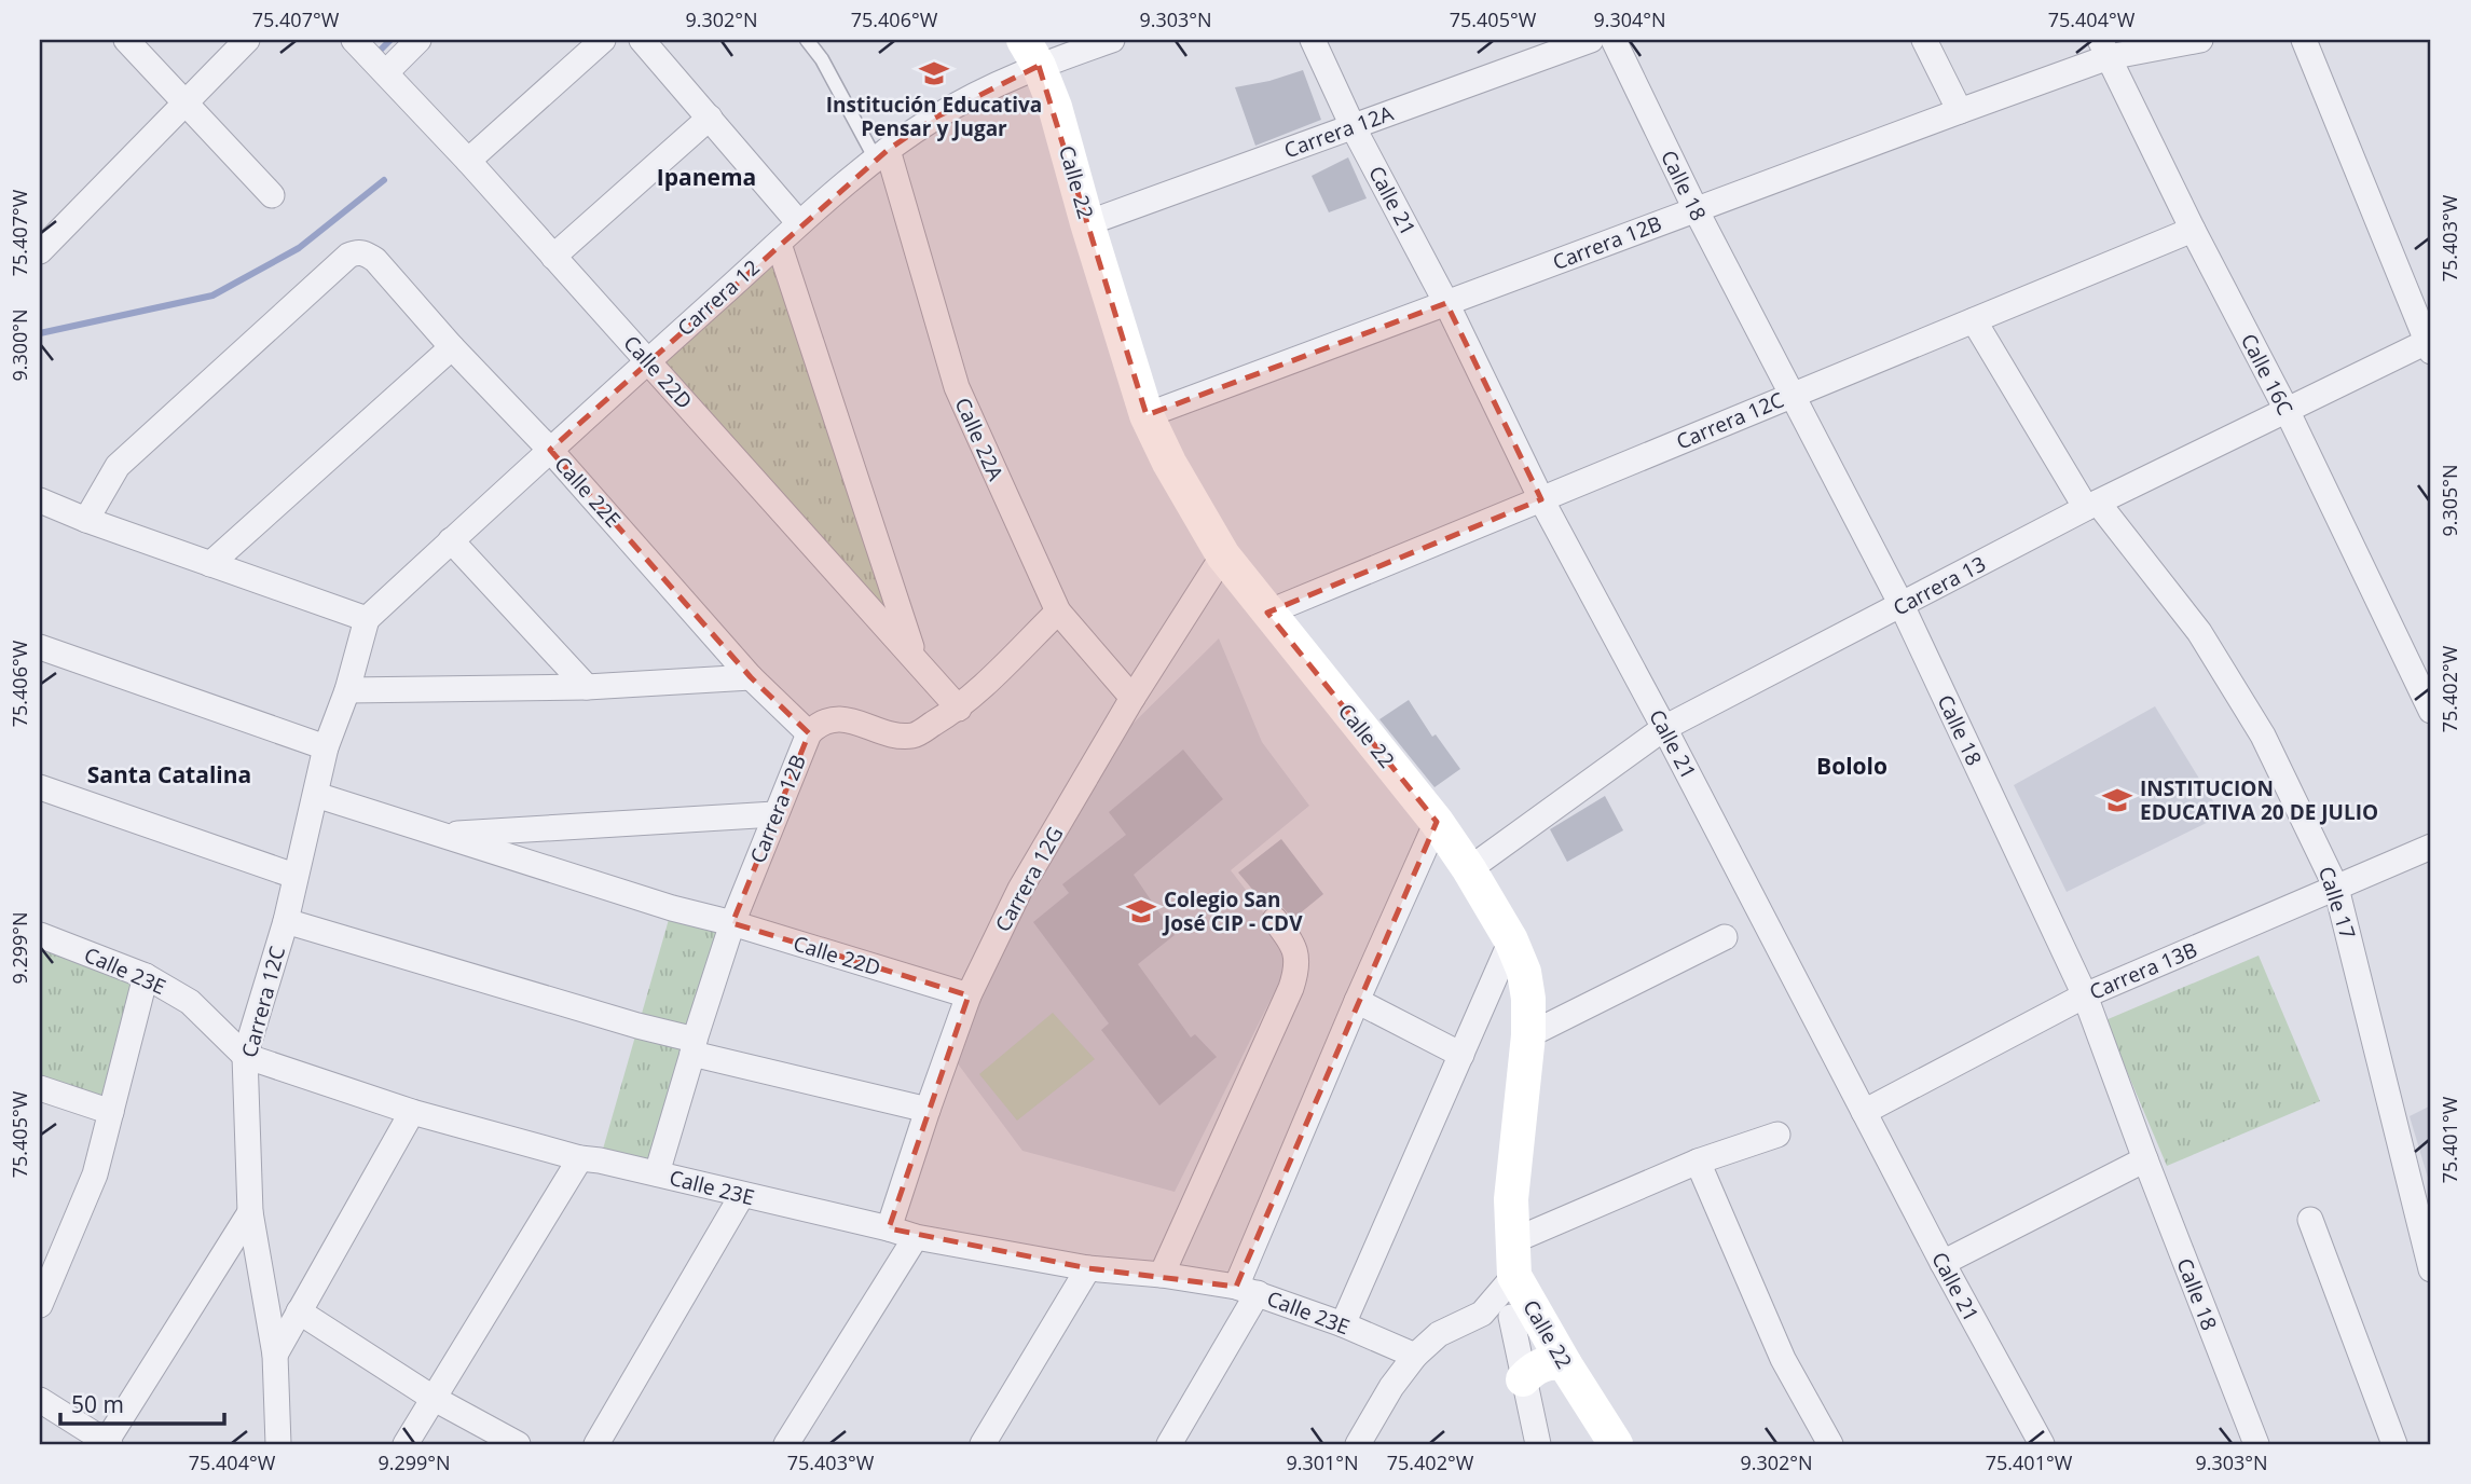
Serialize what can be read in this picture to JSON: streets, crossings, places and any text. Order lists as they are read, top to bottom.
{
  "streets": {
    "street": [
      "Carrera 12A",
      "Calle 22",
      "Calle 18",
      "Calle 21",
      "Carrera 12B",
      "Carrera 12",
      "Calle 22D",
      "Calle 16C",
      "Carrera 12C",
      "Calle 22A",
      "Calle 22E",
      "Carrera 13",
      "Carrera 12G",
      "Calle 17",
      "Calle 23E",
      "Carrera 13B"
    ]
  },
  "crossings": [
    ["Carrera 12A", "Calle 22"],
    ["Carrera 12A", "Calle 21"],
    ["Calle 22", "Carrera 12B"],
    ["Calle 22", "Carrera 12"],
    ["Calle 22", "Carrera 12C"],
    ["Calle 22", "Carrera 13"],
    ["Calle 22", "Carrera 12G"],
    ["Calle 18", "Carrera 12B"],
    ["Calle 18", "Carrera 12C"],
    ["Calle 18", "Carrera 13"],
    ["Calle 18", "Carrera 13B"],
    ["Calle 21", "Carrera 12B"],
    ["Calle 21", "Carrera 12C"],
    ["Calle 21", "Carrera 13"],
    ["Calle 21", "Carrera 13B"],
    ["Carrera 12B", "Calle 22D"],
    ["Carrera 12B", "Calle 16C"],
    ["Carrera 12B", "Calle 22A"],
    ["Carrera 12B", "Calle 22E"],
    ["Carrera 12B", "Calle 23E"],
    ["Carrera 12", "Calle 22D"],
    ["Carrera 12", "Carrera 12C"],
    ["Carrera 12", "Calle 22A"],
    ["Carrera 12", "Calle 22E"],
    ["Calle 22D", "Carrera 12C"],
    ["Calle 22D", "Carrera 12G"],
    ["Calle 16C", "Carrera 12C"],
    ["Calle 16C", "Carrera 13"],
    ["Carrera 12C", "Calle 17"],
    ["Carrera 12C", "Calle 23E"],
    ["Calle 22A", "Carrera 12G"],
    ["Carrera 13", "Calle 17"],
    ["Carrera 12G", "Calle 23E"],
    ["Calle 17", "Carrera 13B"]
  ],
  "districts": ["Ipanema", "Bololo", "Santa Catalina"],
  "places": {
    "school or university": ["Institución Educativa Pensar y Jugar", "INSTITUCION EDUCATIVA 20 DE JULIO", "Colegio San José CIP - CDV"]
  },
  "scale_bar": "50 m",
  "coordinates": [
    "75.407°W",
    "9.302°N",
    "75.406°W",
    "9.303°N",
    "75.405°W",
    "9.304°N",
    "75.404°W",
    "75.403°W",
    "9.300°N",
    "9.305°N",
    "75.402°W",
    "9.299°N",
    "75.401°W",
    "9.301°N"
  ]
}
